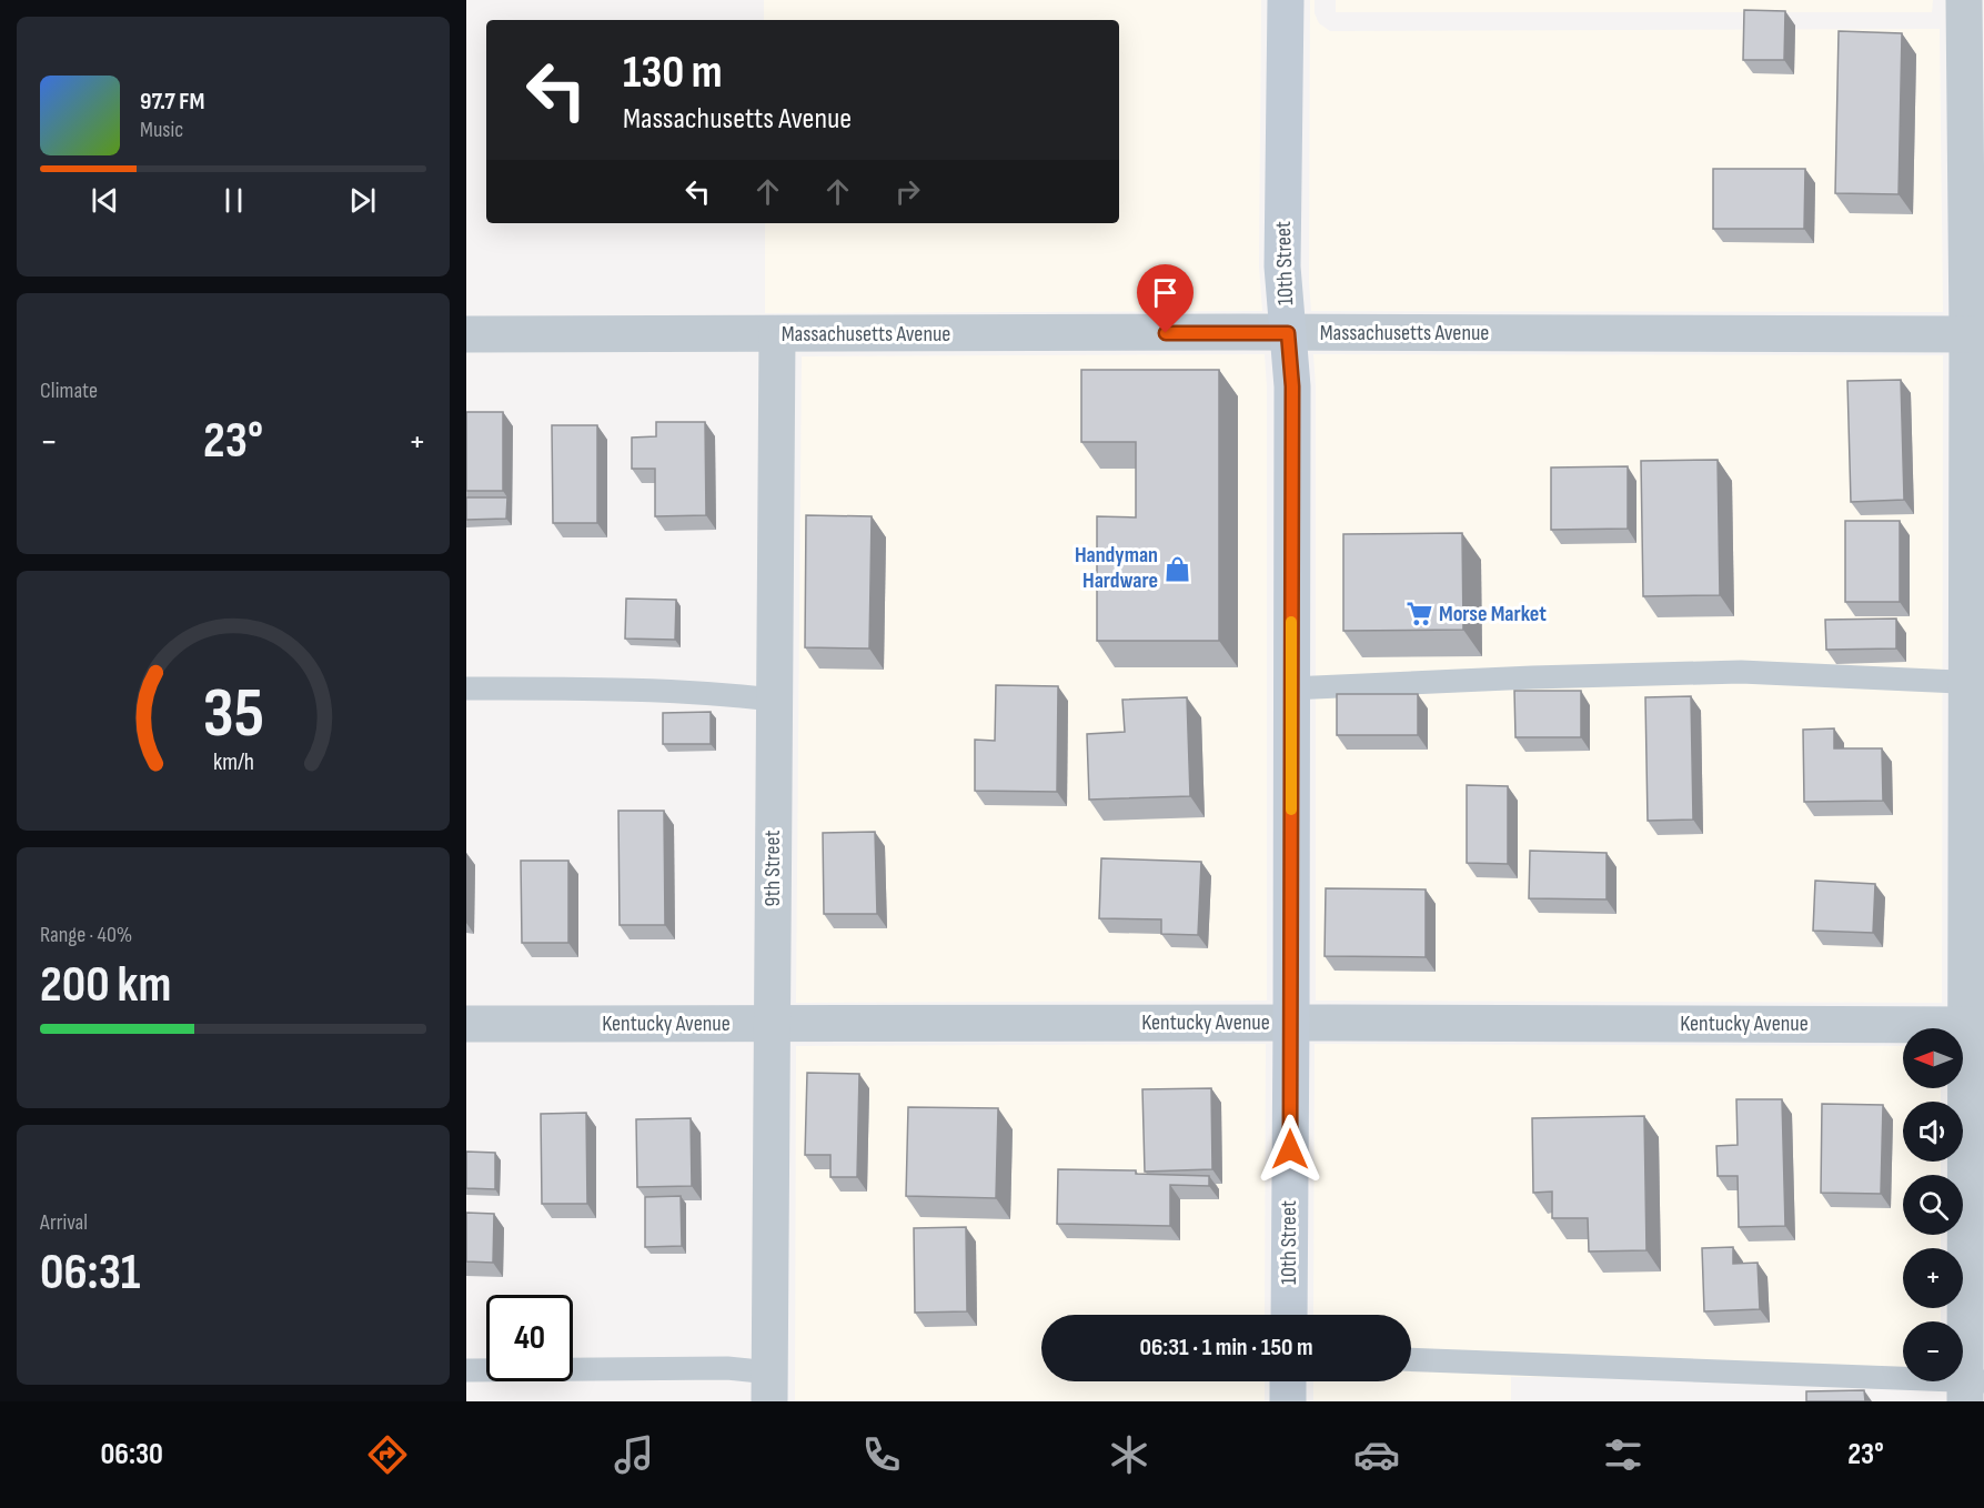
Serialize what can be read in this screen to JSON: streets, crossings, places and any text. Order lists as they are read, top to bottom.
{
  "streets": {
    "street": [
      "10th Street",
      "Massachusetts Avenue",
      "9th Street",
      "Kentucky Avenue"
    ]
  },
  "crossings": [
    ["10th Street", "Massachusetts Avenue"],
    ["10th Street", "Kentucky Avenue"],
    ["Massachusetts Avenue", "9th Street"],
    ["9th Street", "Kentucky Avenue"]
  ],
  "places": {
    "shop": ["Handyman Hardware"],
    "supermarket": ["Morse Market"]
  },
  "north": "left",
  "page": {
    "turn": ["130 m", "Massachusetts Avenue"],
    "song": ["97.7 FM", "Music"],
    "tile": [
      "Climate",
      ["Range · 40%", "200 km"],
      ["Arrival", "06:31"]
    ],
    "heat": ["−", "23°", "+"],
    "map_buttons": ["+", "−"],
    "limit": "40",
    "trip": "06:31 · 1 min · 150 m",
    "tabs": ["06:30", "23°"],
    "gauge": ["35", "km/h"]
  }
}
